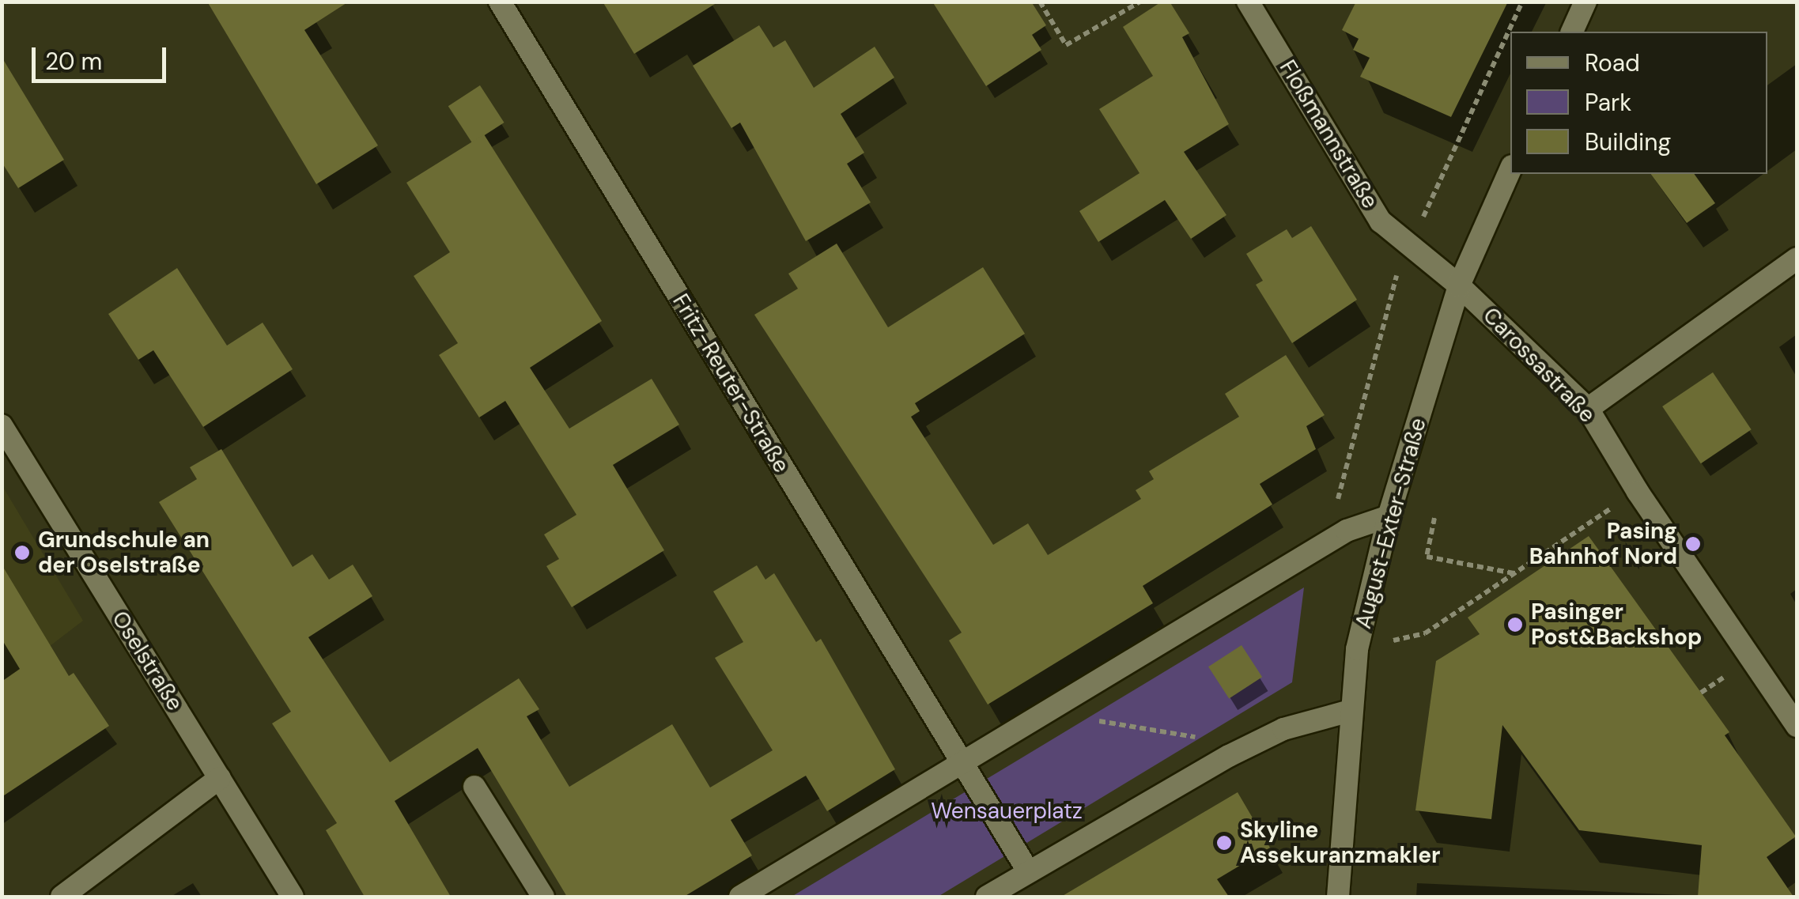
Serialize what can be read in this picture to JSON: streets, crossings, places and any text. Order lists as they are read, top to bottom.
{
  "streets": {
    "street": [
      "Floßmannstraße",
      "Carossastraße",
      "Fritz-Reuter-Straße",
      "August-Exter-Straße",
      "Oselstraße"
    ]
  },
  "crossings": [
    ["Floßmannstraße", "Carossastraße"],
    ["Floßmannstraße", "August-Exter-Straße"],
    ["Carossastraße", "August-Exter-Straße"]
  ],
  "parks": ["Wensauerplatz"],
  "places": [
    "Pasing Bahnhof Nord",
    "Grundschule an der Oselstraße",
    "Pasinger Post&Backshop",
    "Skyline Assekuranzmakler"
  ],
  "legend": ["Road", "Park", "Building"],
  "scale_bar": "20 m"
}
